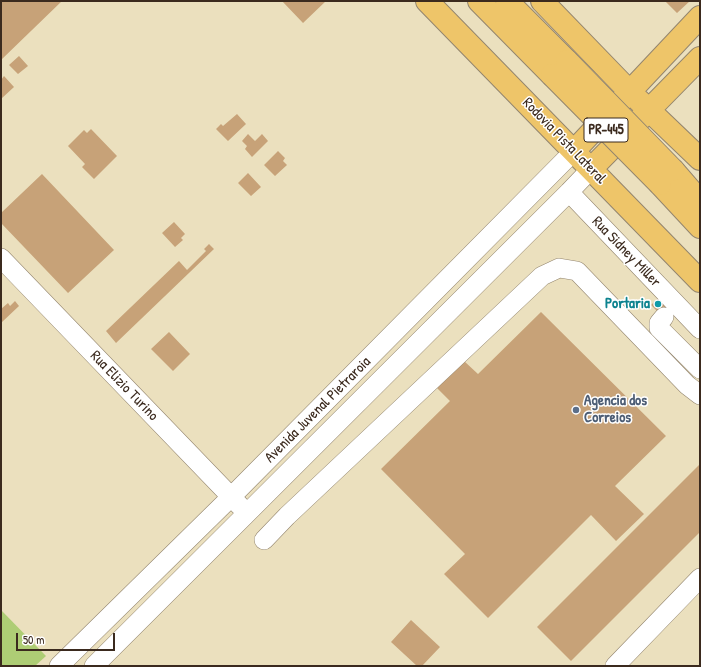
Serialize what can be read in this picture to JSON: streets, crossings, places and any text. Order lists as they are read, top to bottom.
{
  "streets": {
    "main road": ["PR-445", "Rodovia Pista Lateral"],
    "street": ["Rua Sidney Miller", "Rua Elizio Turino", "Avenida Juvenal Pietraroia"]
  },
  "crossings": [
    ["Rodovia Pista Lateral", "Avenida Juvenal Pietraroia"],
    ["Rua Sidney Miller", "Avenida Juvenal Pietraroia"],
    ["Rua Elizio Turino", "Avenida Juvenal Pietraroia"]
  ],
  "places": ["Portaria", "Agencia dos Correios"],
  "scale_bar": "50 m"
}
